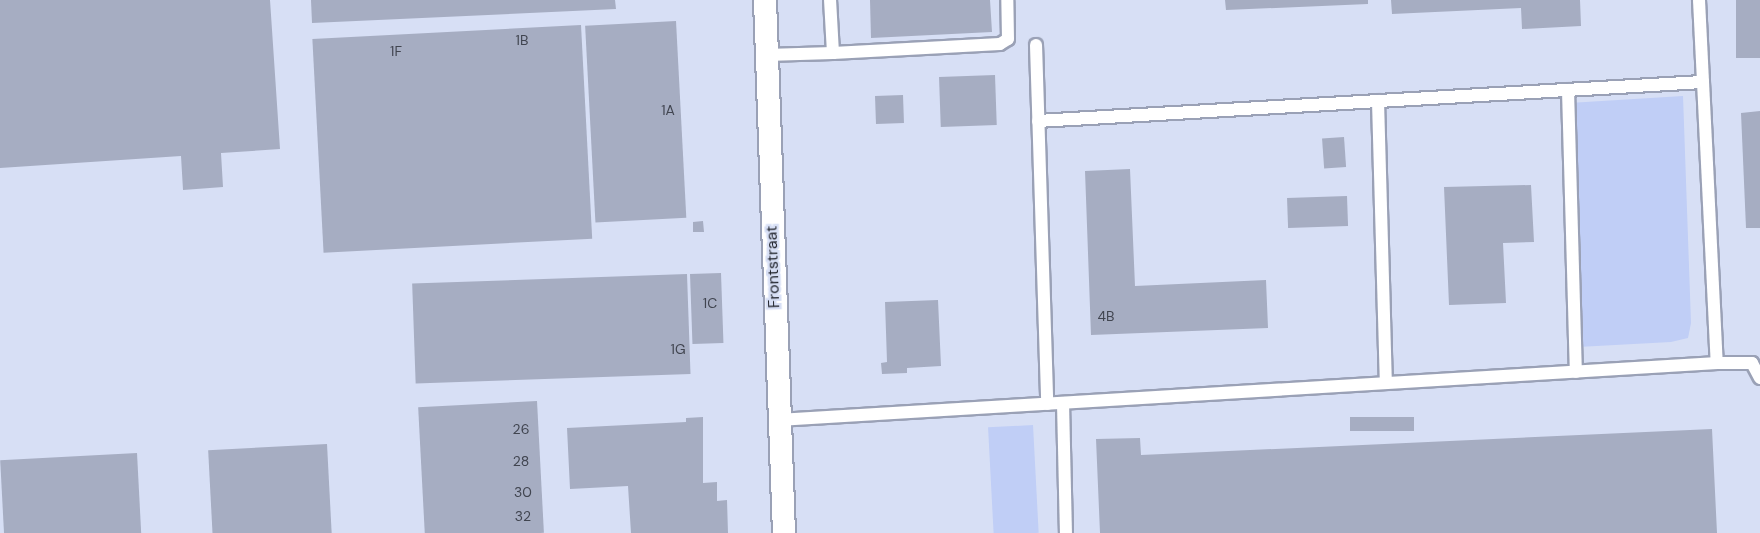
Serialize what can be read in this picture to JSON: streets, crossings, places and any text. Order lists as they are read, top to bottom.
{
  "streets": {
    "street": ["Frontstraat"]
  },
  "house_numbers": [
    "1B",
    "1F",
    "1A",
    "1C",
    "4B",
    "1G",
    "26",
    "28",
    "30",
    "32"
  ]
}
